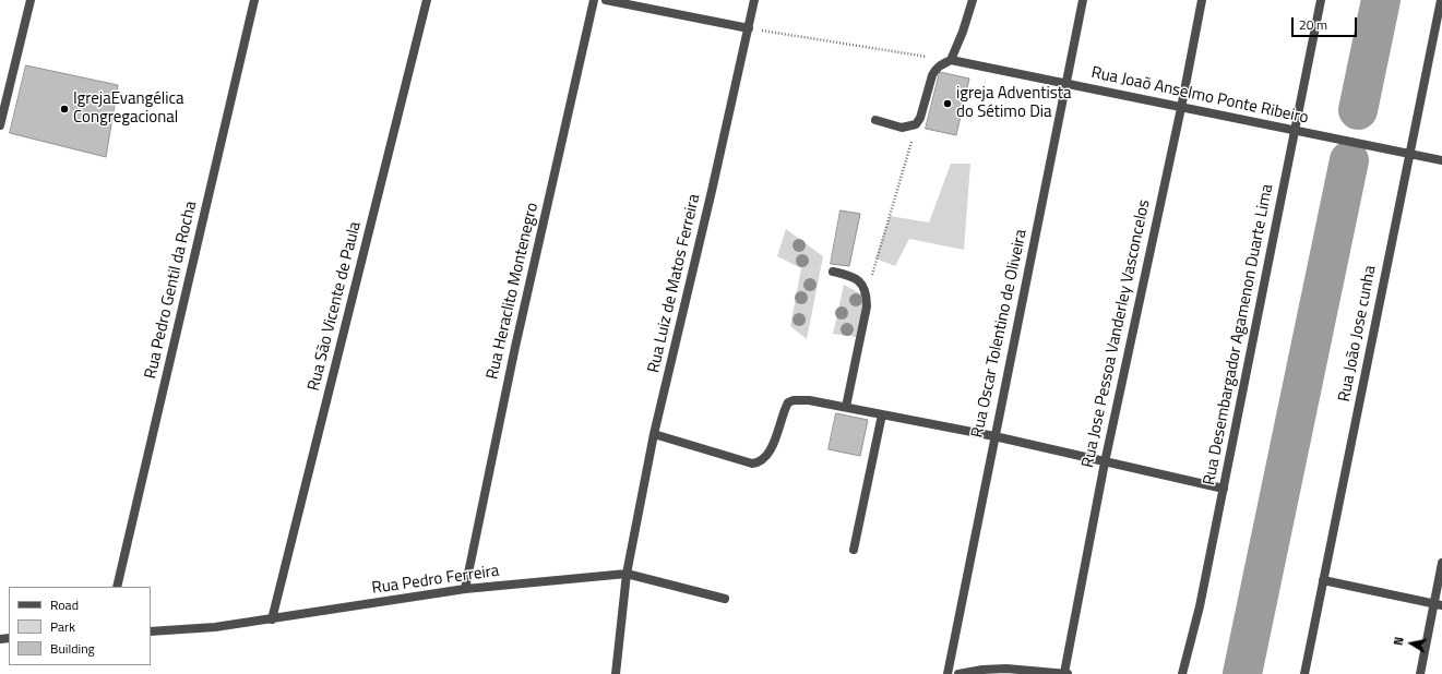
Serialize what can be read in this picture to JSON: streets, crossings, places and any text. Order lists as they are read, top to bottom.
{
  "streets": {
    "street": [
      "Rua Joaõ Anselmo Ponte Ribeiro",
      "Rua Luiz de Matos Ferreira",
      "Rua Pedro Gentil da Rocha",
      "Rua Heraclito Montenegro",
      "Rua São Vicente de Paula",
      "Rua Oscar Tolentino de Oliveira",
      "Rua Jose Pessoa Vanderley Vasconcelos",
      "Rua João Jose cunha",
      "Rua Desembargador Agamenon Duarte Lima",
      "Rua Pedro Ferreira"
    ]
  },
  "crossings": [
    ["Rua Joaõ Anselmo Ponte Ribeiro", "Rua Oscar Tolentino de Oliveira"],
    ["Rua Joaõ Anselmo Ponte Ribeiro", "Rua Jose Pessoa Vanderley Vasconcelos"],
    ["Rua Joaõ Anselmo Ponte Ribeiro", "Rua João Jose cunha"],
    ["Rua Joaõ Anselmo Ponte Ribeiro", "Rua Desembargador Agamenon Duarte Lima"],
    ["Rua Luiz de Matos Ferreira", "Rua Pedro Ferreira"],
    ["Rua Heraclito Montenegro", "Rua Pedro Ferreira"],
    ["Rua São Vicente de Paula", "Rua Pedro Ferreira"]
  ],
  "places": ["igreja Adventista do Sétimo Dia", "IgrejaEvangélica Congregacional"],
  "legend": ["Road", "Park", "Building"],
  "scale_bar": "20 m",
  "north": "left"
}
